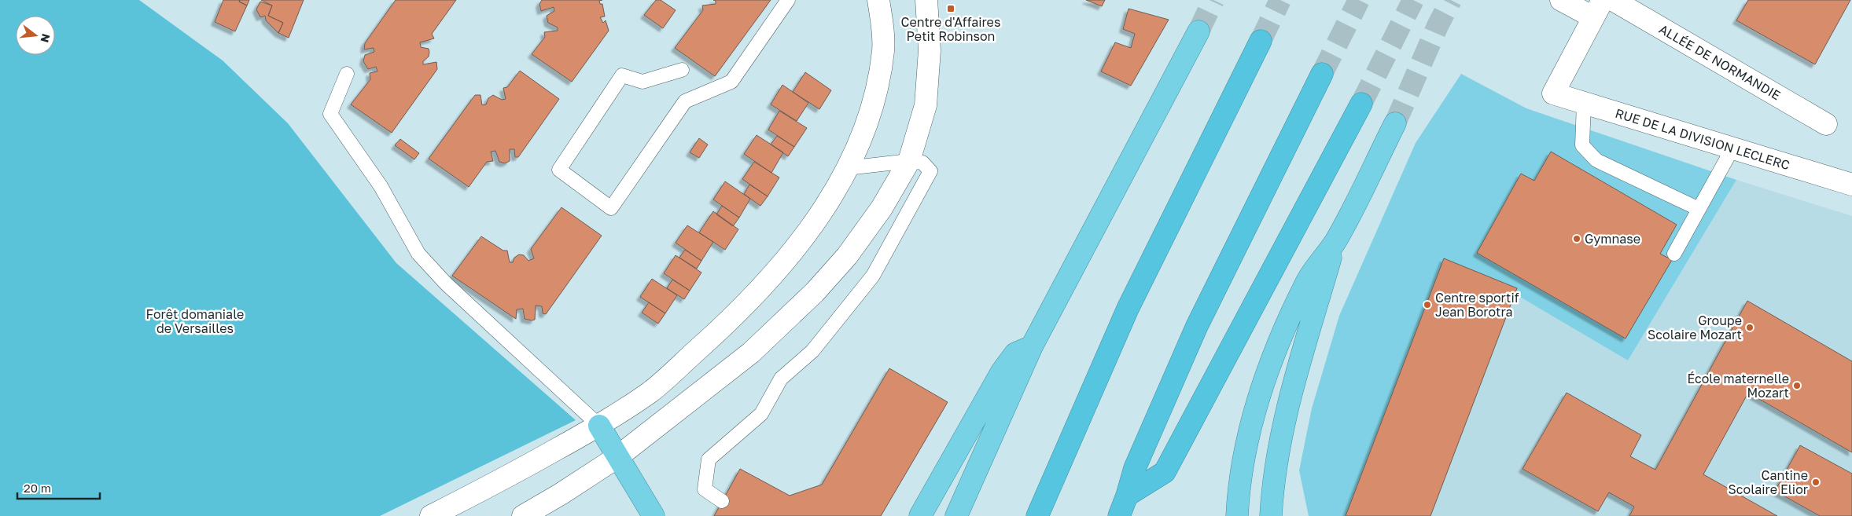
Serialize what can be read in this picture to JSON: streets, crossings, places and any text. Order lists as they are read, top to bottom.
{
  "streets": {
    "main road": ["ALLÉE DE NORMANDIE", "RUE DE LA DIVISION LECLERC"]
  },
  "parks": ["Forêt domaniale de Versailles"],
  "places": {
    "transit": ["Centre d'Affaires Petit Robinson"],
    "other": [
      "Gymnase",
      "Centre sportif Jean Borotra",
      "Groupe Scolaire Mozart",
      "École maternelle Mozart",
      "Cantine Scolaire Elior"
    ]
  },
  "scale_bar": "20 m",
  "north": "right"
}
